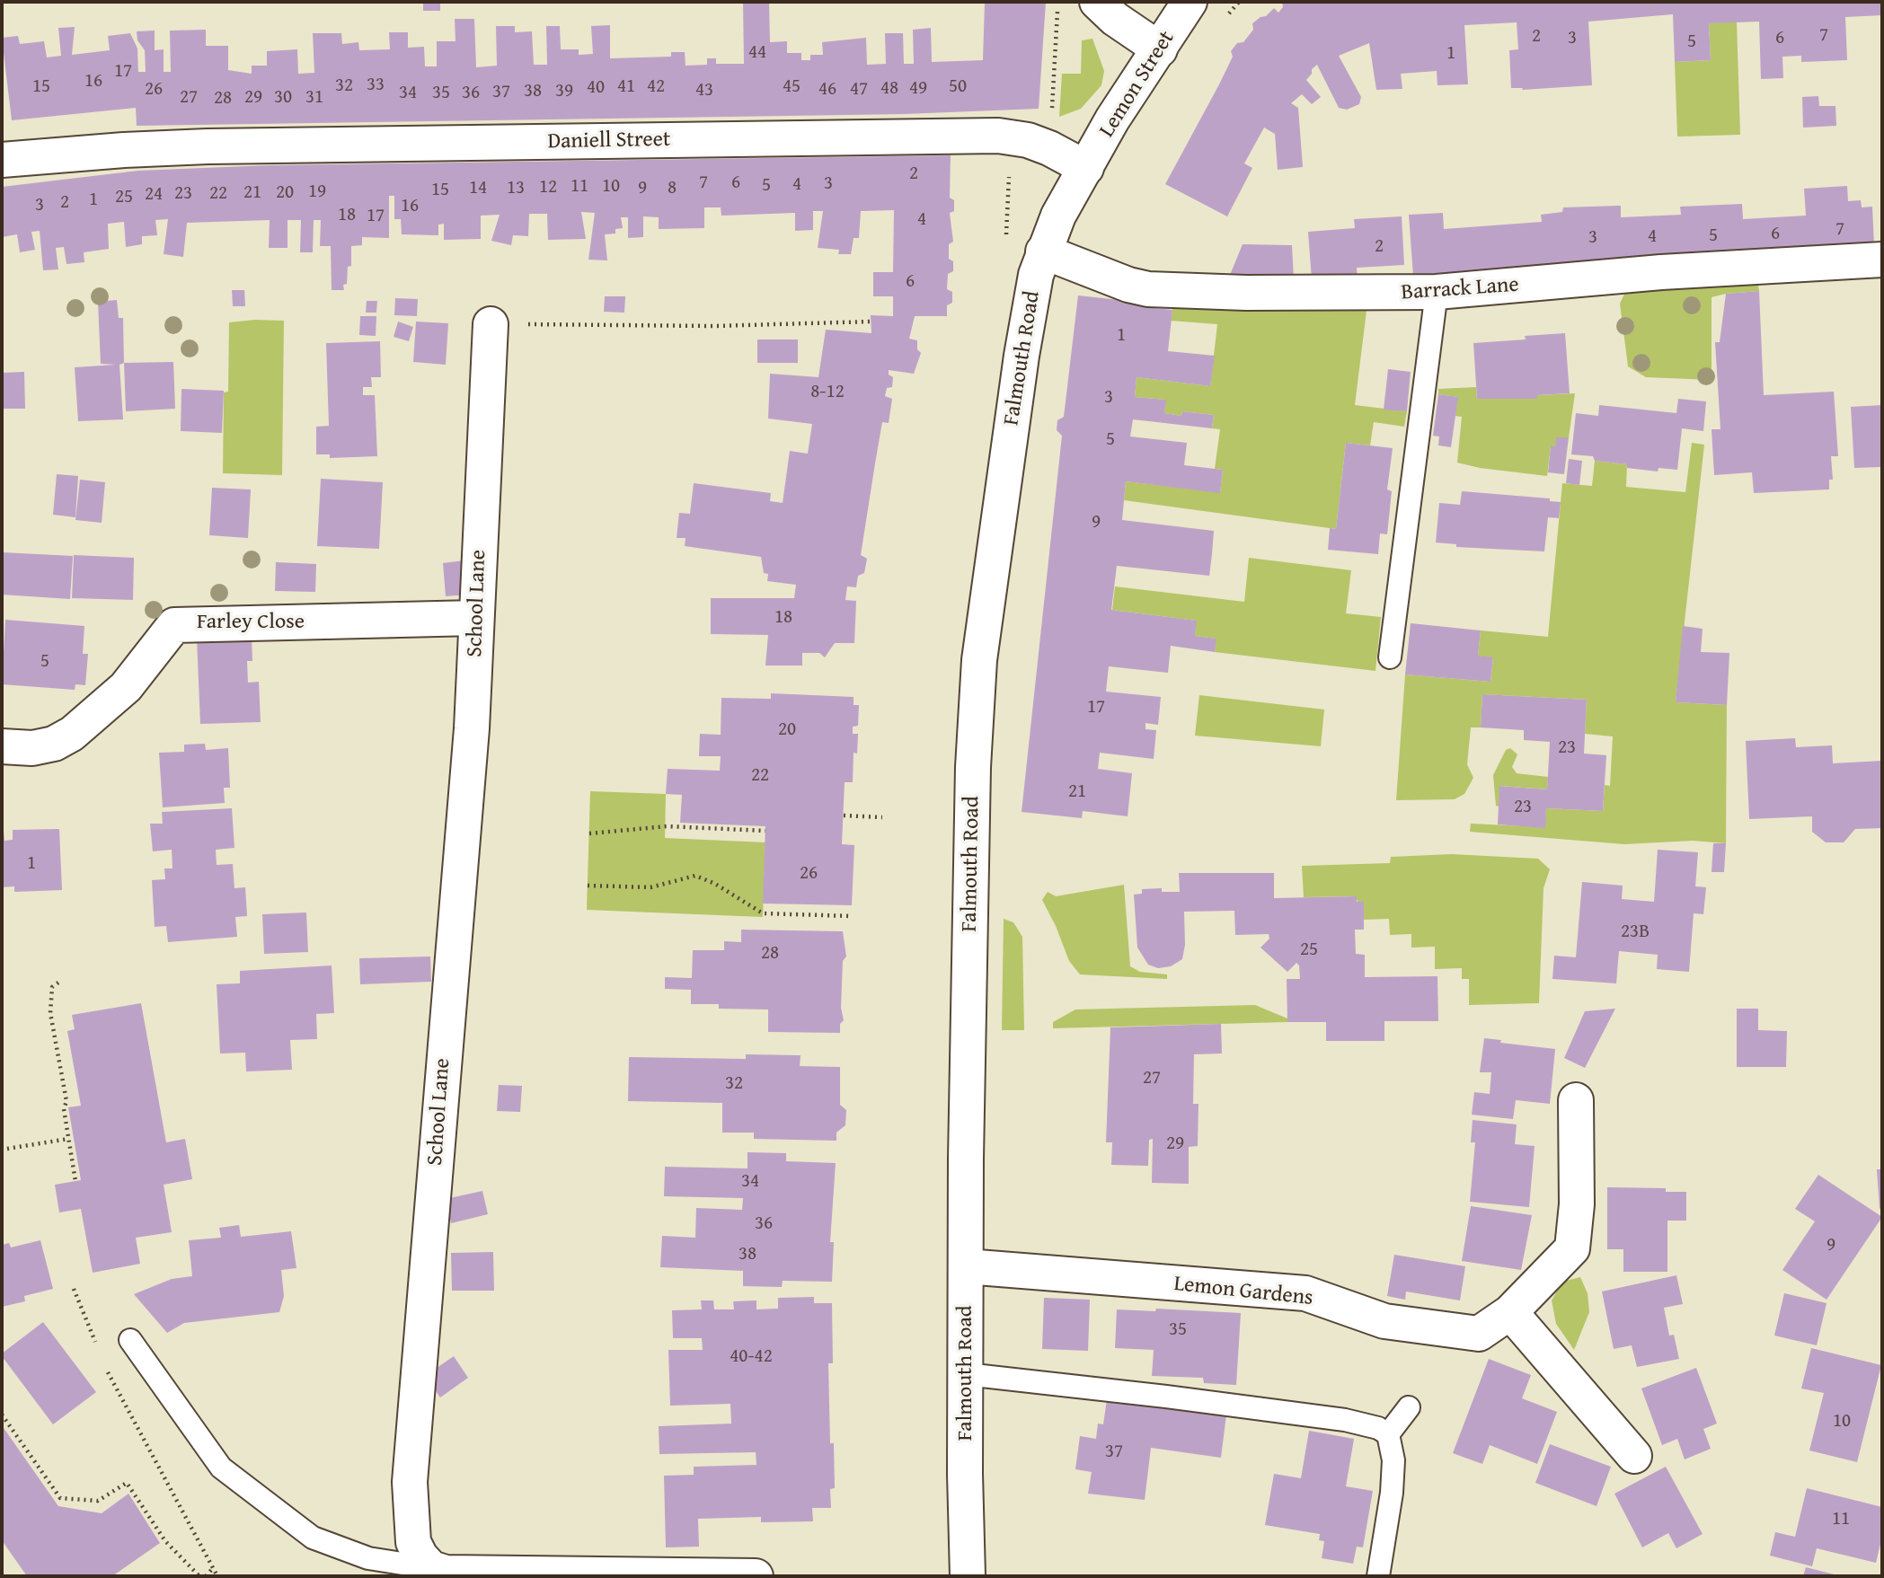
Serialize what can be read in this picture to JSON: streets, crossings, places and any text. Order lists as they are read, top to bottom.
{
  "streets": {
    "street": [
      "Lemon Street",
      "Daniell Street",
      "Barrack Lane",
      "Falmouth Road",
      "School Lane",
      "Farley Close",
      "Lemon Gardens"
    ]
  },
  "crossings": [
    ["Lemon Street", "Daniell Street"],
    ["Lemon Street", "Falmouth Road"],
    ["Daniell Street", "Falmouth Road"],
    ["Barrack Lane", "Falmouth Road"],
    ["Falmouth Road", "Lemon Gardens"],
    ["School Lane", "Farley Close"]
  ],
  "house_numbers": [
    "7",
    "2",
    "3",
    "6",
    "5",
    "44",
    "1",
    "17",
    "16",
    "33",
    "32",
    "15",
    "41",
    "42",
    "45",
    "50",
    "40",
    "48",
    "49",
    "26",
    "46",
    "47",
    "43",
    "38",
    "39",
    "37",
    "34",
    "35",
    "36",
    "27",
    "29",
    "30",
    "31",
    "28",
    "2",
    "7",
    "6",
    "3",
    "4",
    "5",
    "11",
    "10",
    "12",
    "14",
    "13",
    "9",
    "8",
    "15",
    "19",
    "21",
    "20",
    "23",
    "22",
    "24",
    "25",
    "1",
    "2",
    "3",
    "16",
    "18",
    "17",
    "4",
    "7",
    "6",
    "5",
    "4",
    "3",
    "2",
    "6",
    "1",
    "8-12",
    "3",
    "5",
    "9",
    "18",
    "5",
    "17",
    "20",
    "23",
    "22",
    "21",
    "23",
    "1",
    "26",
    "23B",
    "25",
    "28",
    "27",
    "32",
    "29",
    "34",
    "36",
    "9",
    "38",
    "35",
    "40-42",
    "10",
    "37",
    "11"
  ]
}
